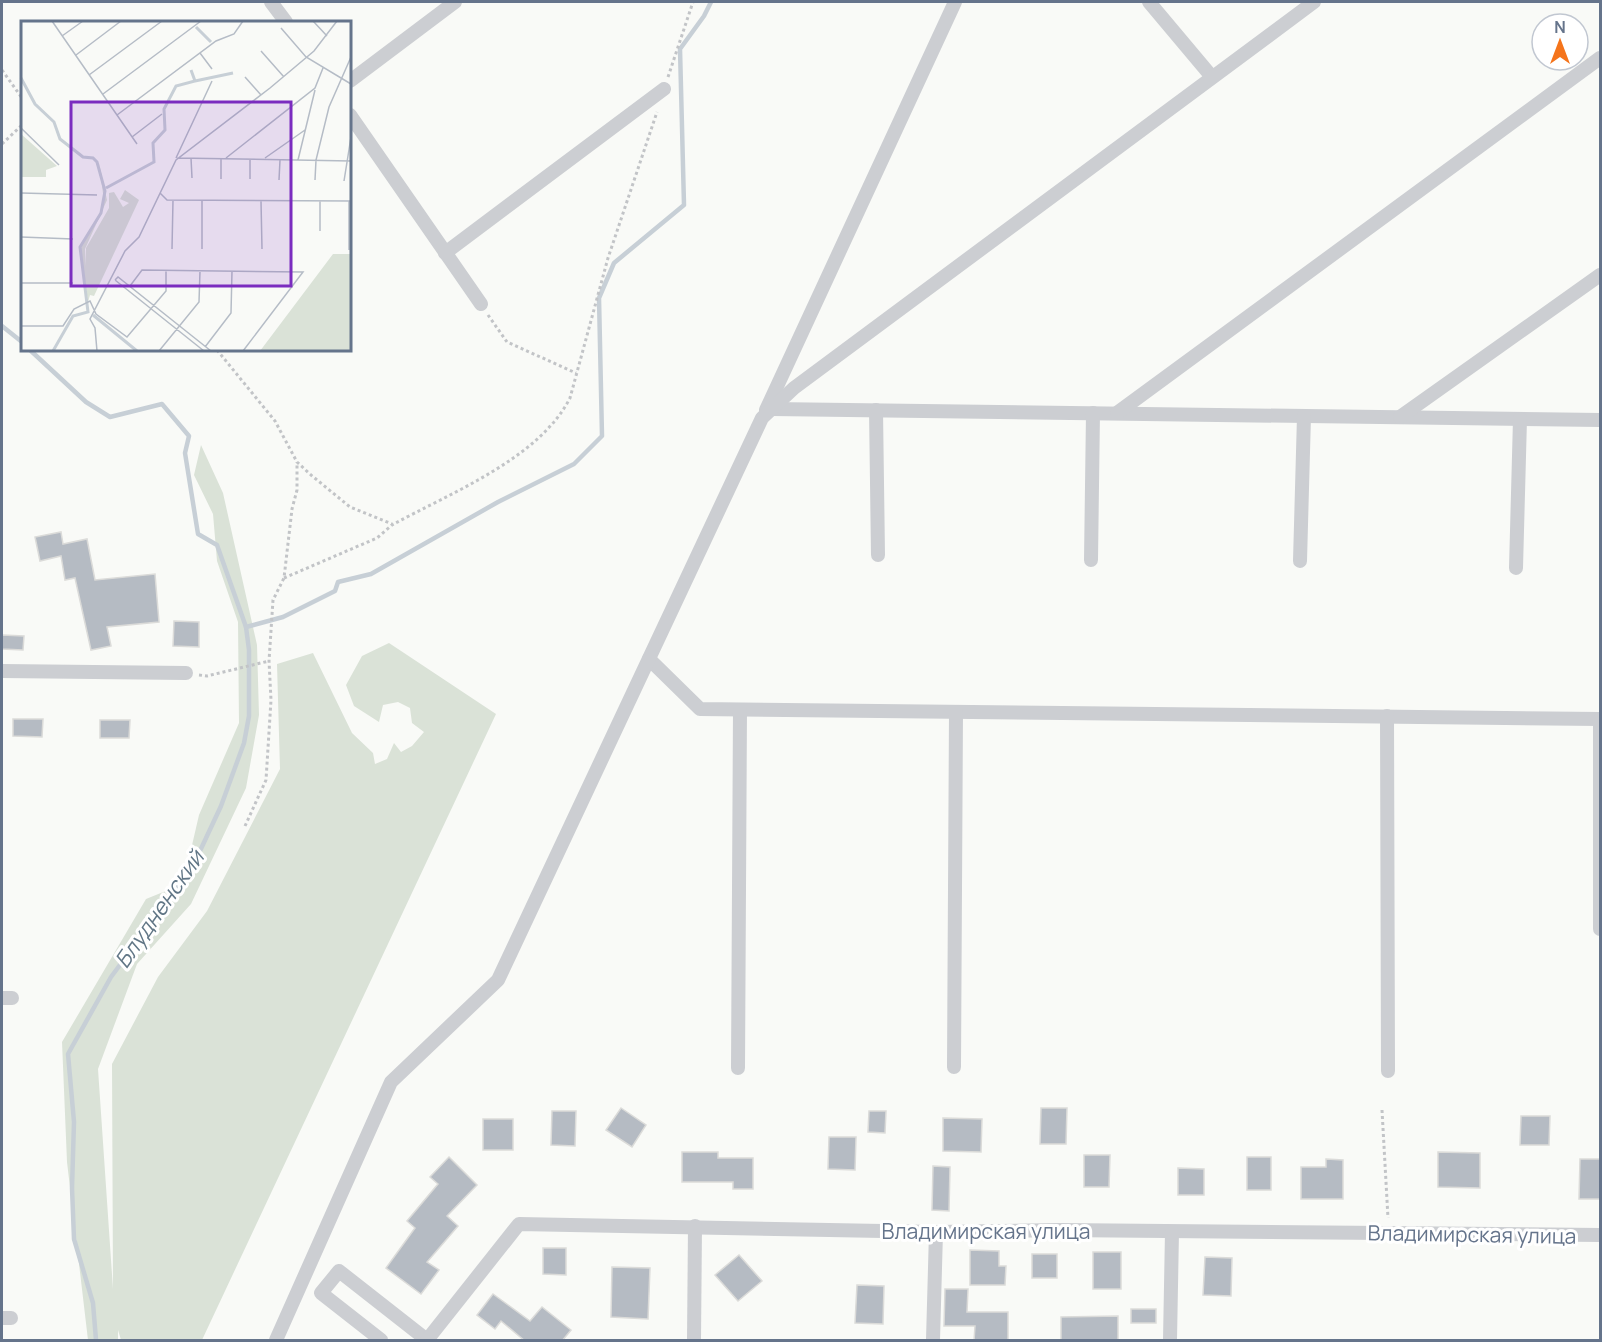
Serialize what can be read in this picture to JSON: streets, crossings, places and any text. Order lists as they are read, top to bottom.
{
  "streets": {
    "street": ["Владимирская улица"]
  },
  "water": ["Блудненский"],
  "north": "top"
}
